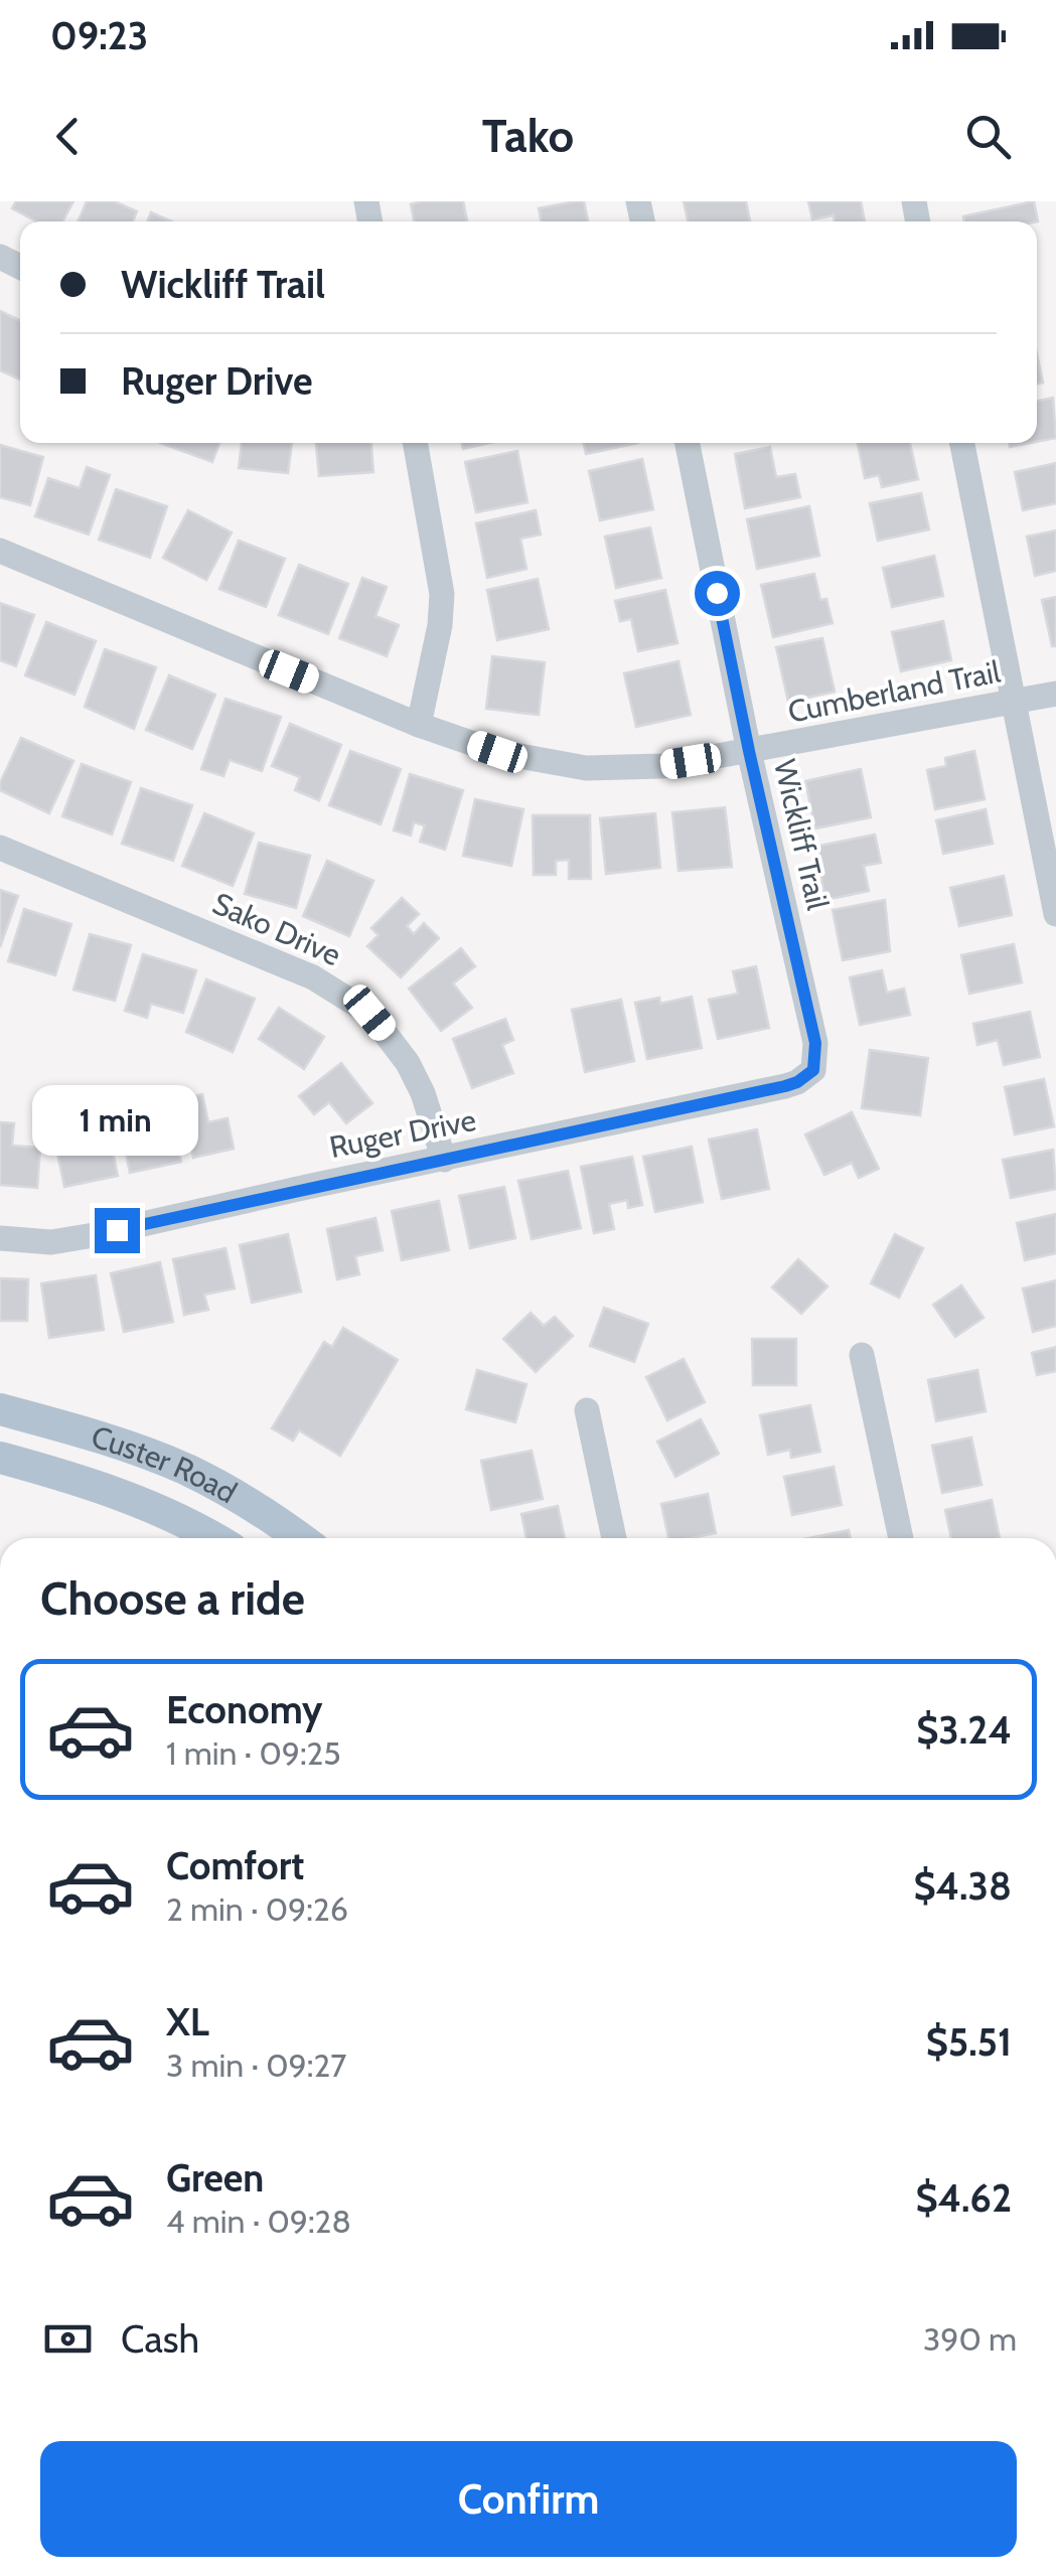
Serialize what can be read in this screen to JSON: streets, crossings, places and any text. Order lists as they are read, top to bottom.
{
  "streets": {
    "main road": ["Custer Road"],
    "street": [
      "Cumberland Trail",
      "Wickliff Trail",
      "Sako Drive",
      "Ruger Drive"
    ]
  },
  "crossings": [
    ["Cumberland Trail", "Wickliff Trail"],
    ["Wickliff Trail", "Ruger Drive"],
    ["Sako Drive", "Ruger Drive"]
  ],
  "page": {
    "status": "09:23",
    "header": "Tako",
    "banner": ["Wickliff Trail", "Ruger Drive"],
    "bubble": "1 min",
    "heading": "Choose a ride",
    "list": [
      {
        "name": "Economy",
        "note": "1 min · 09:25",
        "value": "$3.24"
      },
      {
        "name": "Comfort",
        "note": "2 min · 09:26",
        "value": "$4.38"
      },
      {
        "name": "XL",
        "note": "3 min · 09:27",
        "value": "$5.51"
      },
      {
        "name": "Green",
        "note": "4 min · 09:28",
        "value": "$4.62"
      }
    ],
    "pay": ["Cash", "390 m"],
    "buttons": "Confirm"
  }
}
